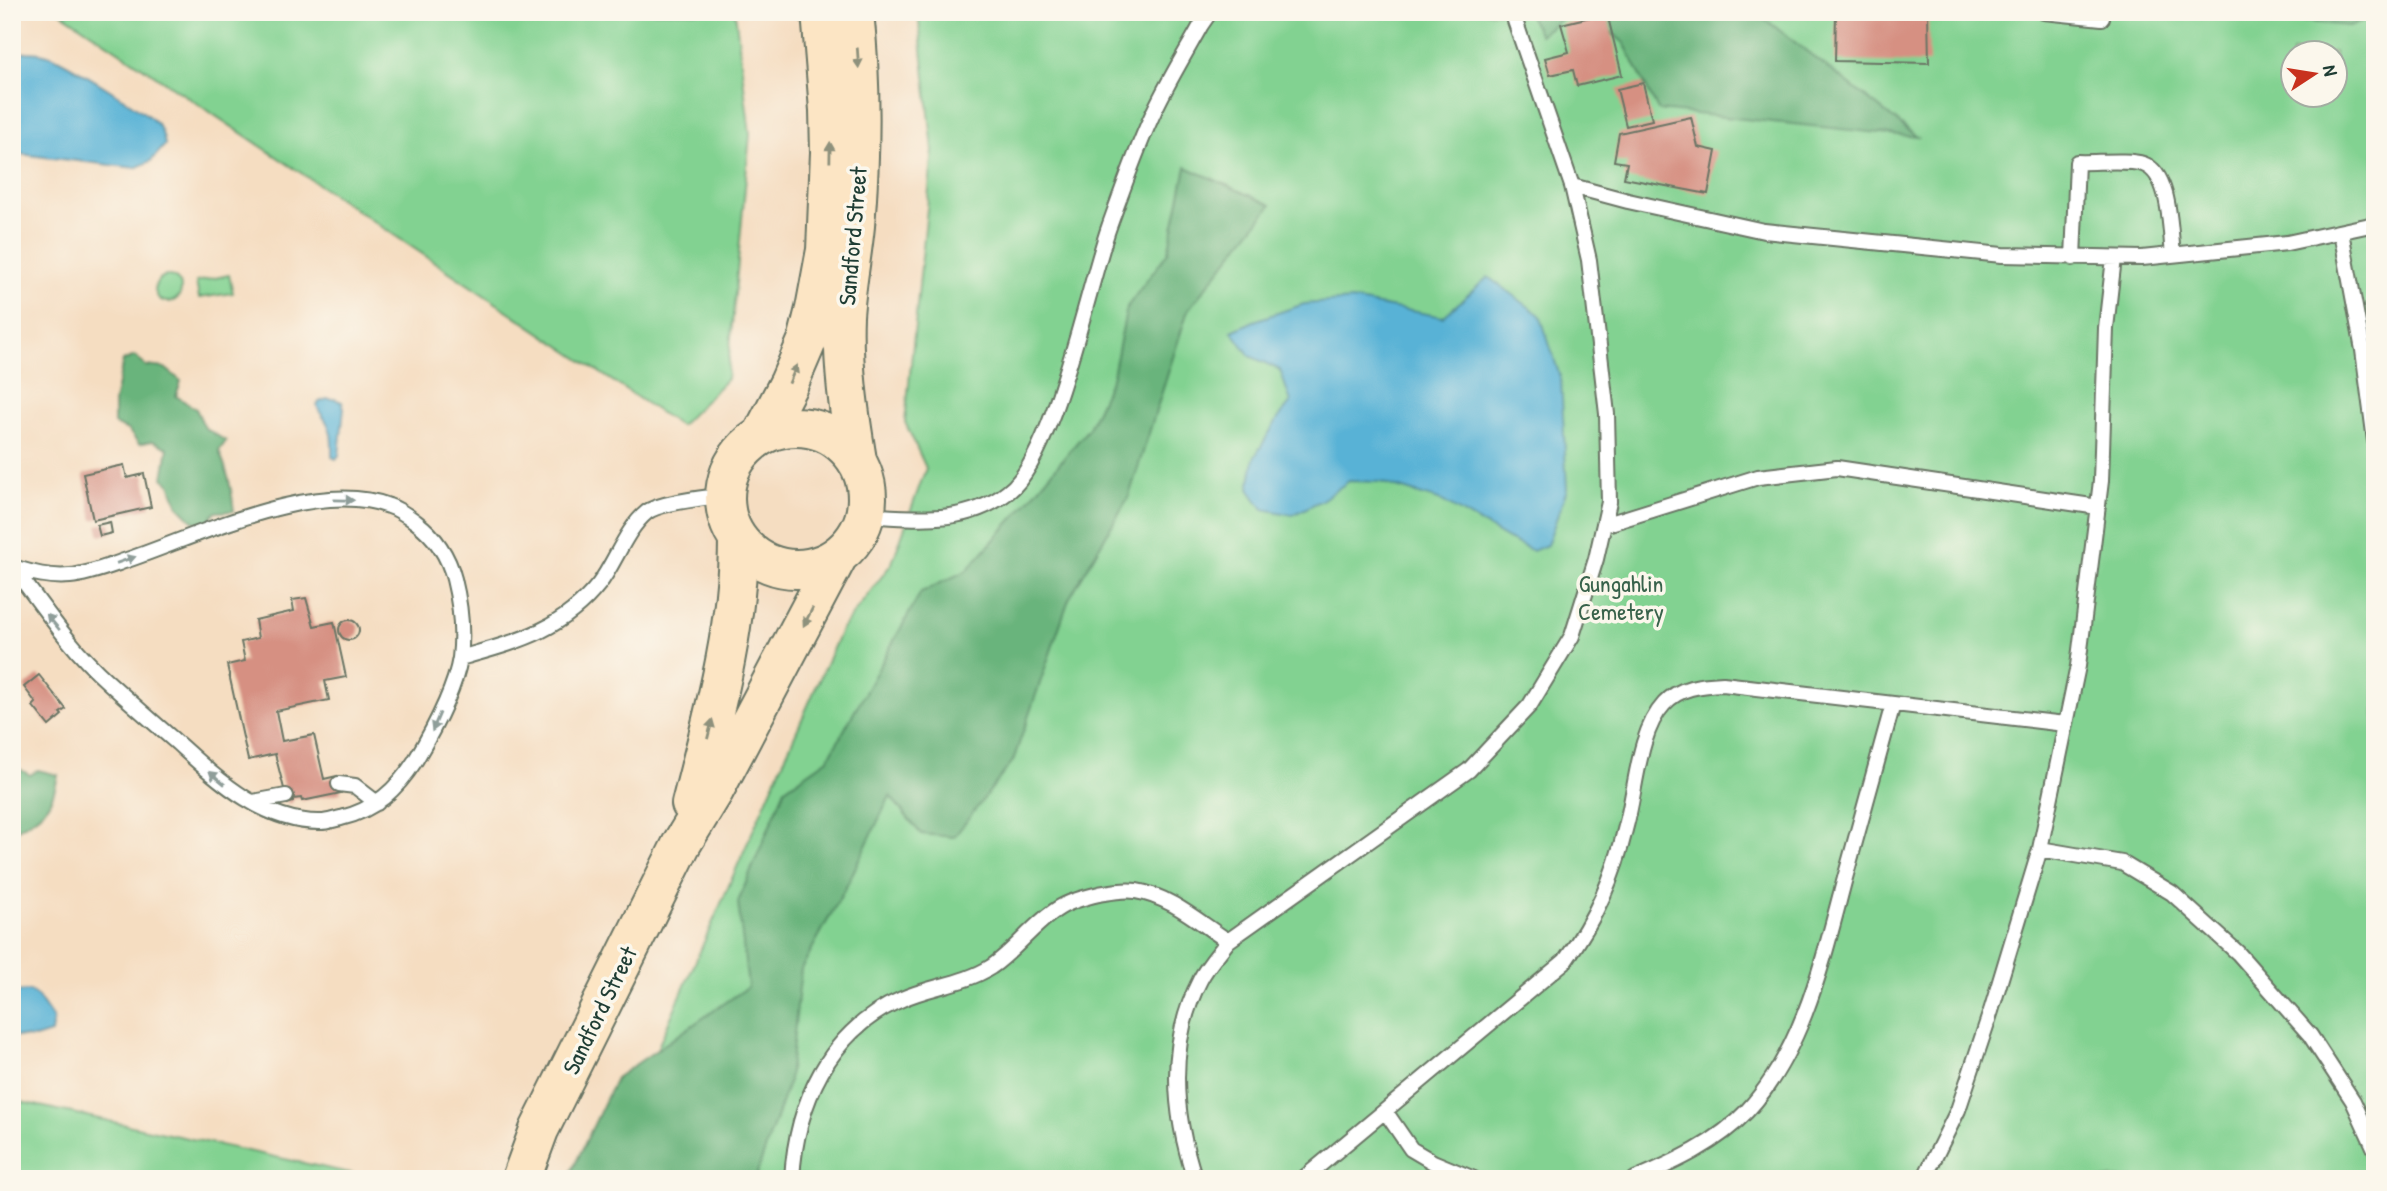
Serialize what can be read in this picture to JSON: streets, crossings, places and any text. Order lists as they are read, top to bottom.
{
  "streets": {
    "main road": ["Sandford Street"]
  },
  "parks": ["Gungahlin Cemetery"],
  "north": "right"
}
